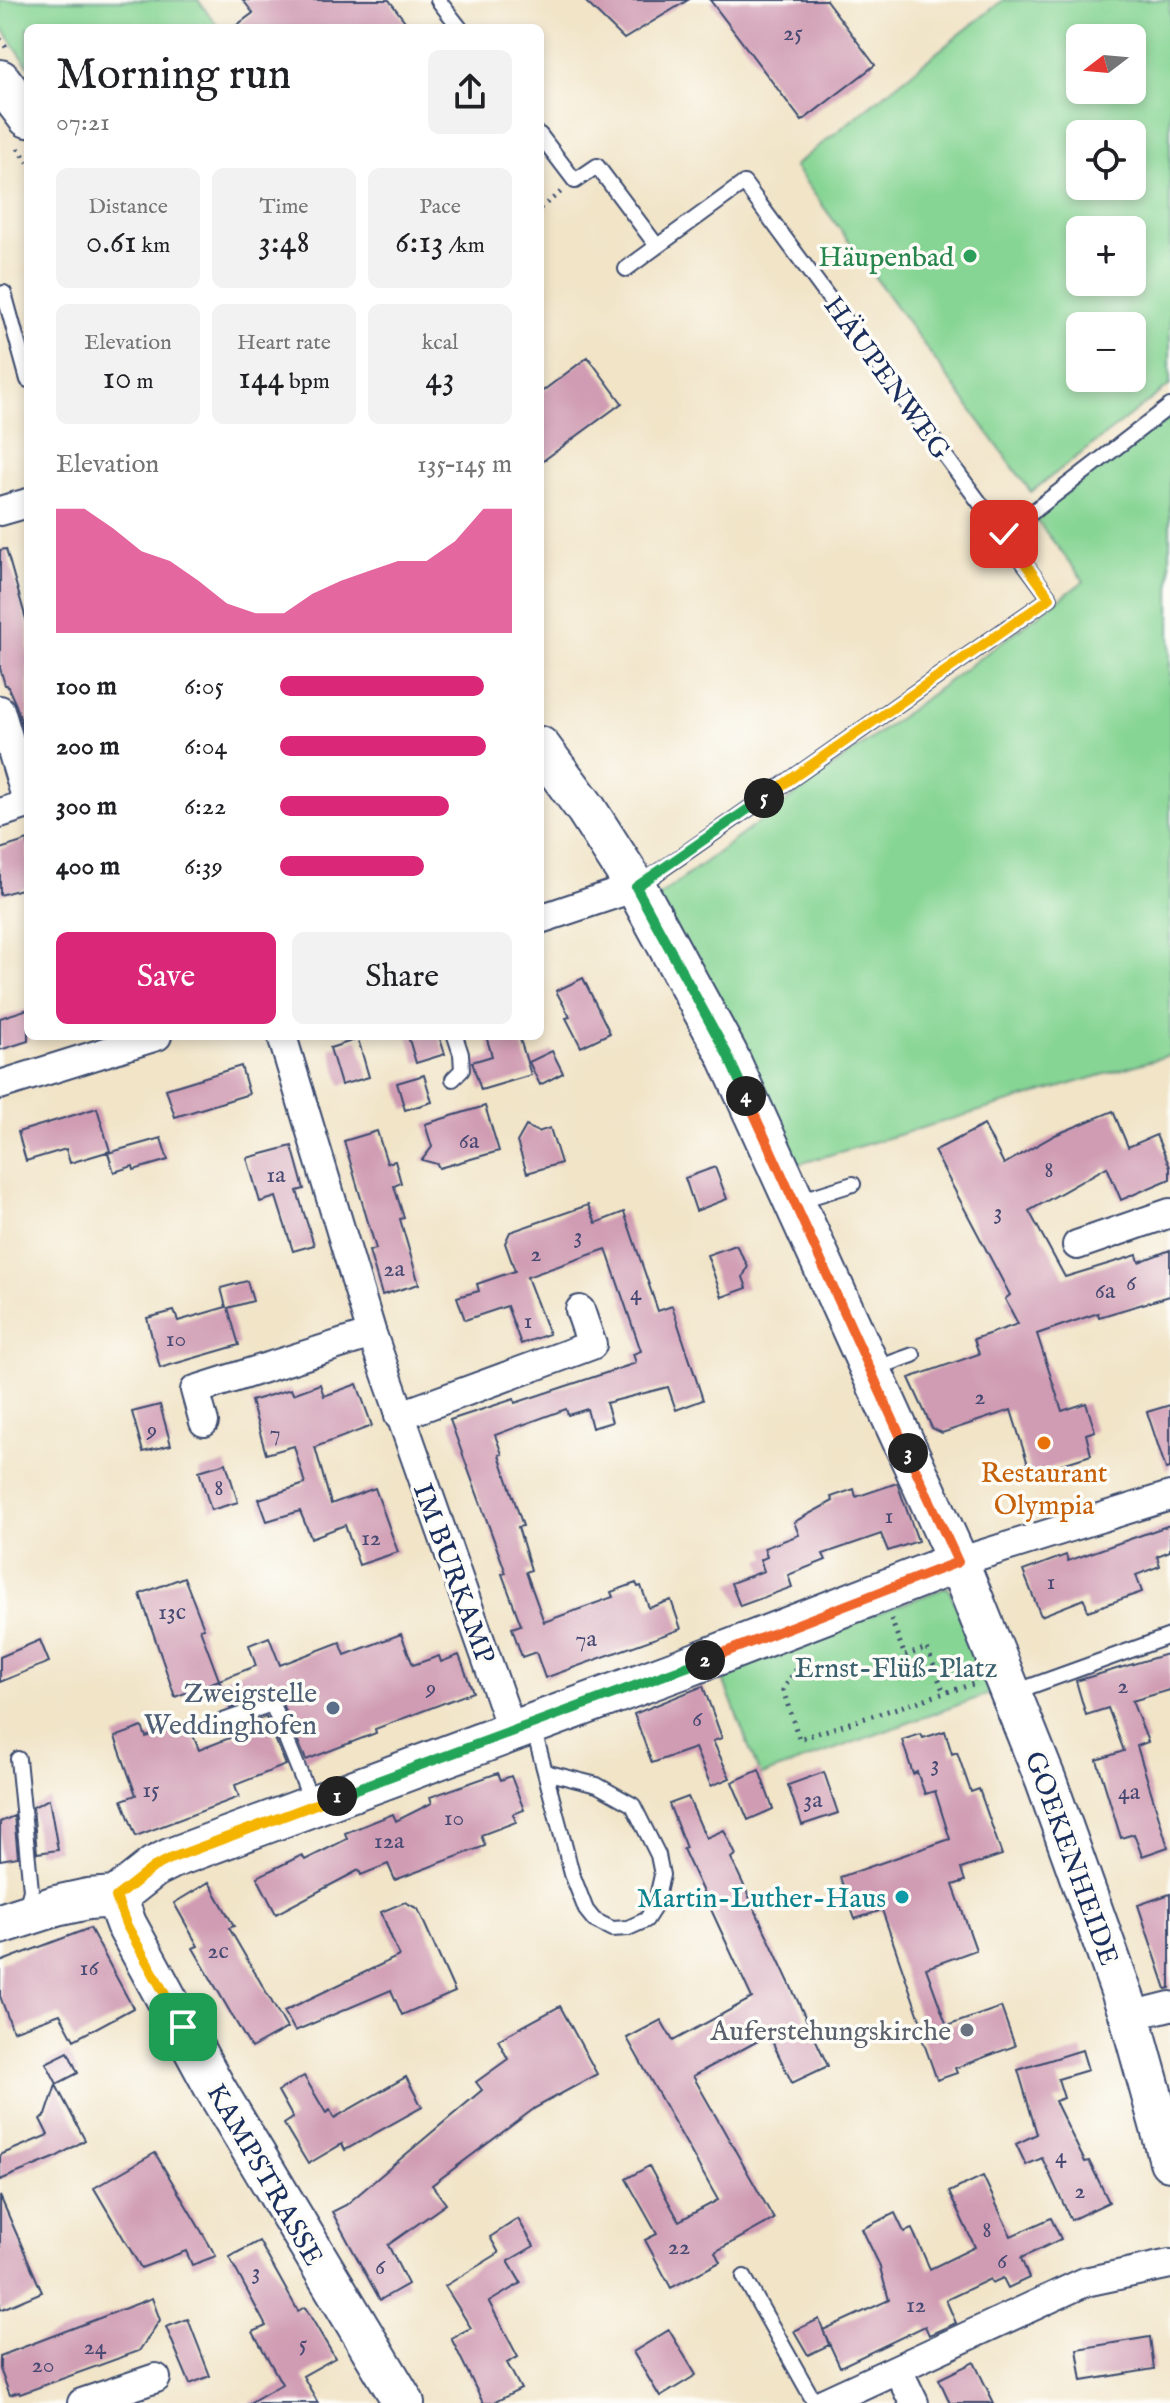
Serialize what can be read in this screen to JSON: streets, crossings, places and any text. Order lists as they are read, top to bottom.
{
  "streets": {
    "street": ["IM BURKAMP", "GOEKENHEIDE", "KAMPSTRASSE"],
    "lane": ["HÄUPENWEG"]
  },
  "parks": ["Ernst-Flüß-Platz"],
  "places": [
    "Häupenbad",
    "Restaurant Olympia",
    "Zweigstelle Weddinghofen",
    "Martin-Luther-Haus",
    "Auferstehungskirche"
  ],
  "house_numbers": [
    "25",
    "6a",
    "8",
    "1a",
    "3",
    "3",
    "2",
    "2a",
    "6",
    "6a",
    "4",
    "1",
    "10",
    "2",
    "9",
    "7",
    "8",
    "1",
    "12",
    "1",
    "13c",
    "7a",
    "2",
    "9",
    "6",
    "3",
    "15",
    "4a",
    "3a",
    "10",
    "12a",
    "2c",
    "16",
    "4",
    "2",
    "8",
    "22",
    "6",
    "6",
    "3",
    "12",
    "5",
    "24",
    "20"
  ],
  "north": "left",
  "page": {
    "map_buttons": ["+", "−"],
    "heading": ["Morning run", "07:21"],
    "stats": [
      ["Distance", "0.61 km"],
      ["Time", "3:48"],
      ["Pace", "6:13 /km"],
      ["Elevation", "10 m"],
      ["Heart rate", "144 bpm"],
      ["kcal", "43"]
    ],
    "chart": ["Elevation", "135–145 m"],
    "list": [
      {
        "name": "100 m",
        "note": "6:05"
      },
      {
        "name": "200 m",
        "note": "6:04"
      },
      {
        "name": "300 m",
        "note": "6:22"
      },
      {
        "name": "400 m",
        "note": "6:39"
      }
    ],
    "pins": [
      "5",
      "4",
      "3",
      "2",
      "1"
    ],
    "buttons": ["Save", "Share"]
  }
}
